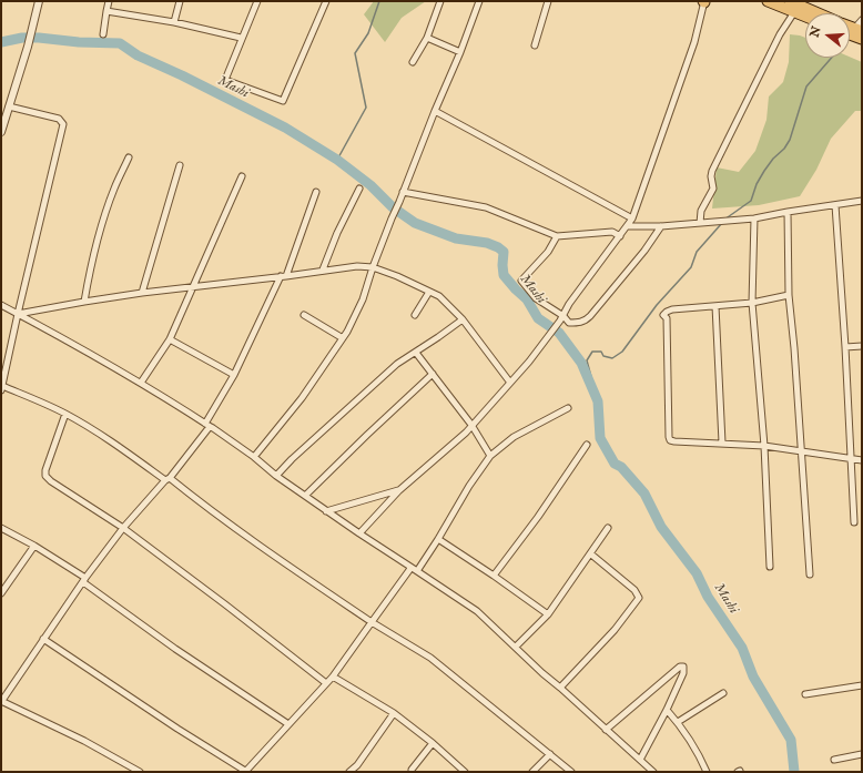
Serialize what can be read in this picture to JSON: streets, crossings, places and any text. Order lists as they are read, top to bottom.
{
  "water": ["Mashi"],
  "north": "left"
}
